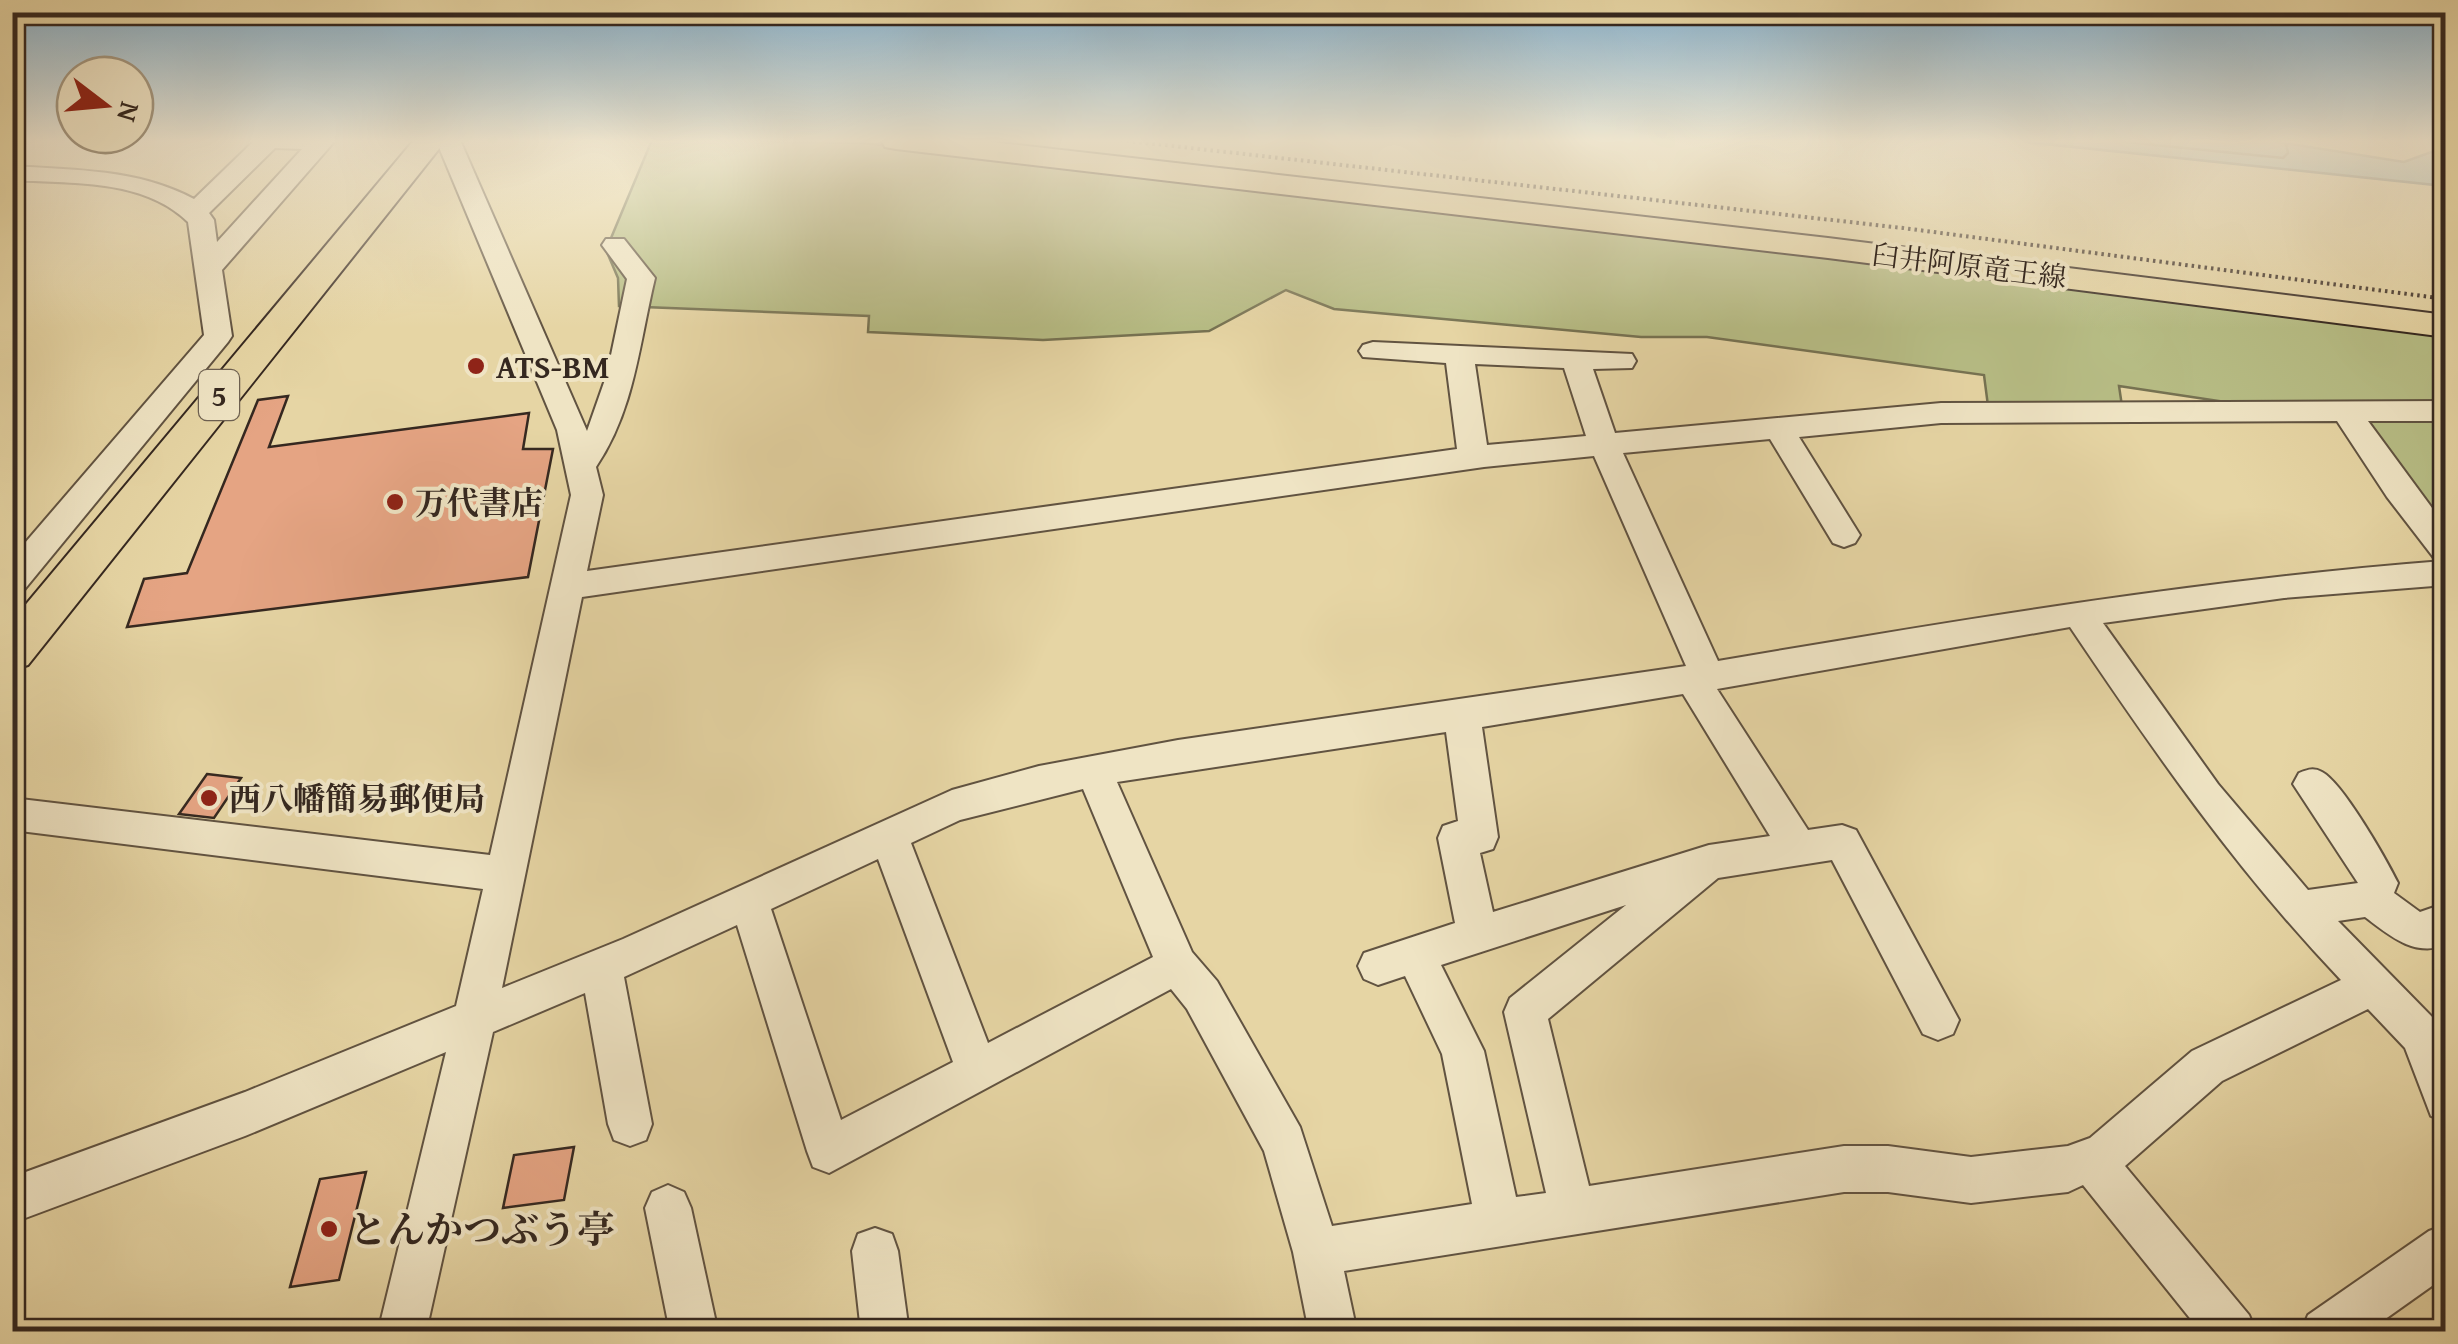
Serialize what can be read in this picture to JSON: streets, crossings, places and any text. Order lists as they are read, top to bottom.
{
  "streets": {
    "main road": ["臼井阿原竜王線", "5"]
  },
  "places": [
    "ATS-BM",
    "万代書店",
    "西八幡簡易郵便局",
    "とんかつぶう亭"
  ],
  "north": "right"
}
